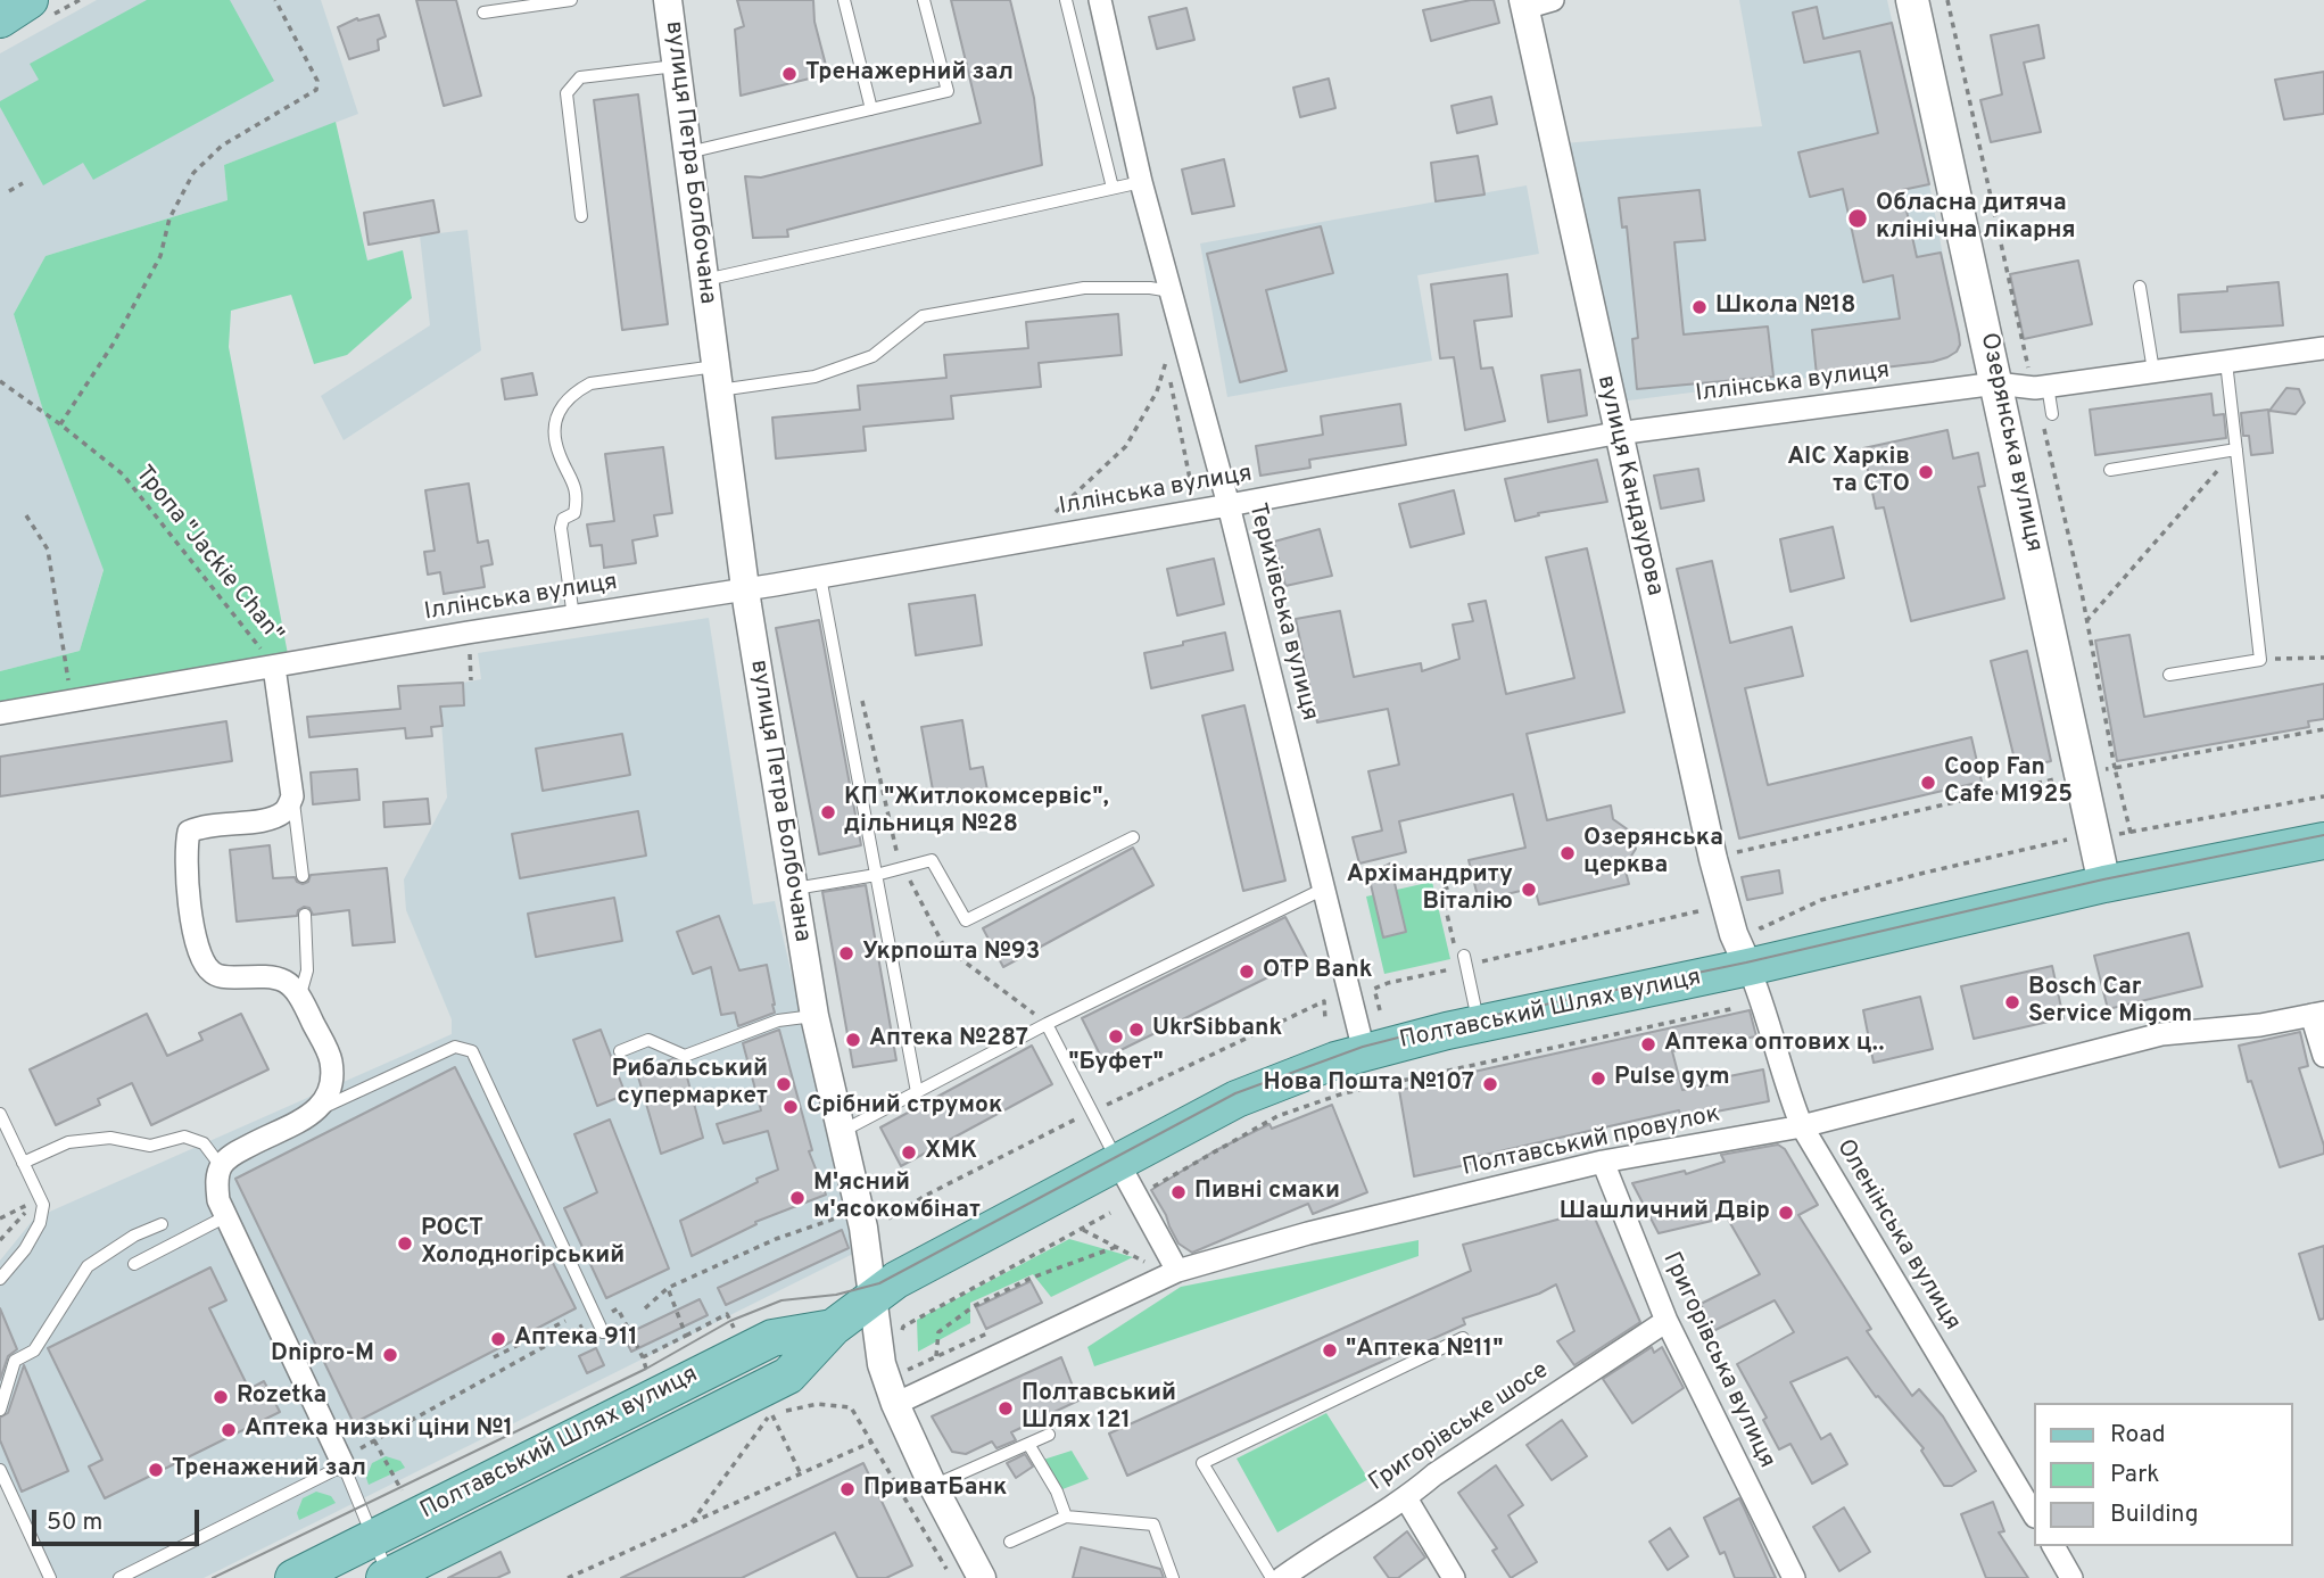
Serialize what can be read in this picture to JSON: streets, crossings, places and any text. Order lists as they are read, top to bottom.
{
  "streets": {
    "main road": ["Озерянська вулиця", "Полтавський Шлях вулиця"],
    "street": [
      "вулиця Петра Болбочана",
      "Іллінська вулиця",
      "вулиця Кандаурова",
      "Терихівська вулиця",
      "Полтавський провулок",
      "Оленінська вулиця",
      "Григорівська вулиця",
      "Григорівське шосе"
    ],
    "path": ["Тропа \"Jackie Chan\""]
  },
  "crossings": [
    ["вулиця Петра Болбочана", "Іллінська вулиця"],
    ["вулиця Петра Болбочана", "Полтавський Шлях вулиця"],
    ["вулиця Петра Болбочана", "Полтавський провулок"],
    ["Іллінська вулиця", "Озерянська вулиця"],
    ["Іллінська вулиця", "вулиця Кандаурова"],
    ["Іллінська вулиця", "Тропа \"Jackie Chan\""],
    ["Іллінська вулиця", "Терихівська вулиця"],
    ["Озерянська вулиця", "Полтавський Шлях вулиця"],
    ["вулиця Кандаурова", "Полтавський Шлях вулиця"],
    ["вулиця Кандаурова", "Оленінська вулиця"],
    ["Терихівська вулиця", "Полтавський Шлях вулиця"],
    ["Полтавський Шлях вулиця", "Оленінська вулиця"],
    ["Полтавський провулок", "Оленінська вулиця"],
    ["Полтавський провулок", "Григорівська вулиця"],
    ["Григорівська вулиця", "Григорівське шосе"]
  ],
  "places": [
    "Тренажерний зал",
    "Обласна дитяча клінічна лікарня",
    "Школа №18",
    "АІС Харків та СТО",
    "Coop Fan Cafe M1925",
    "КП \"Житлокомсервіс\", дільниця №28",
    "Озерянська церква",
    "Архімандриту Віталію",
    "Укрпошта №93",
    "OTP Bank",
    "Bosch Car Service Migom",
    "UkrSibbank",
    "\"Буфет\"",
    "Аптека №287",
    "Аптека оптових ц‥",
    "Pulse gym",
    "Рибальський супермаркет",
    "Нова Пошта №107",
    "Срібний струмок",
    "ХМК",
    "Пивні смаки",
    "М'ясний м'ясокомбінат",
    "Шашличний Двір",
    "РОСТ Холодногірський",
    "Аптека 911",
    "\"Аптека №11\"",
    "Dnipro-M",
    "Rozetka",
    "Полтавський Шлях 121",
    "Аптека низькі ціни №1",
    "Тренажений зал",
    "ПриватБанк"
  ],
  "legend": ["Road", "Park", "Building"],
  "scale_bar": "50 m"
}
